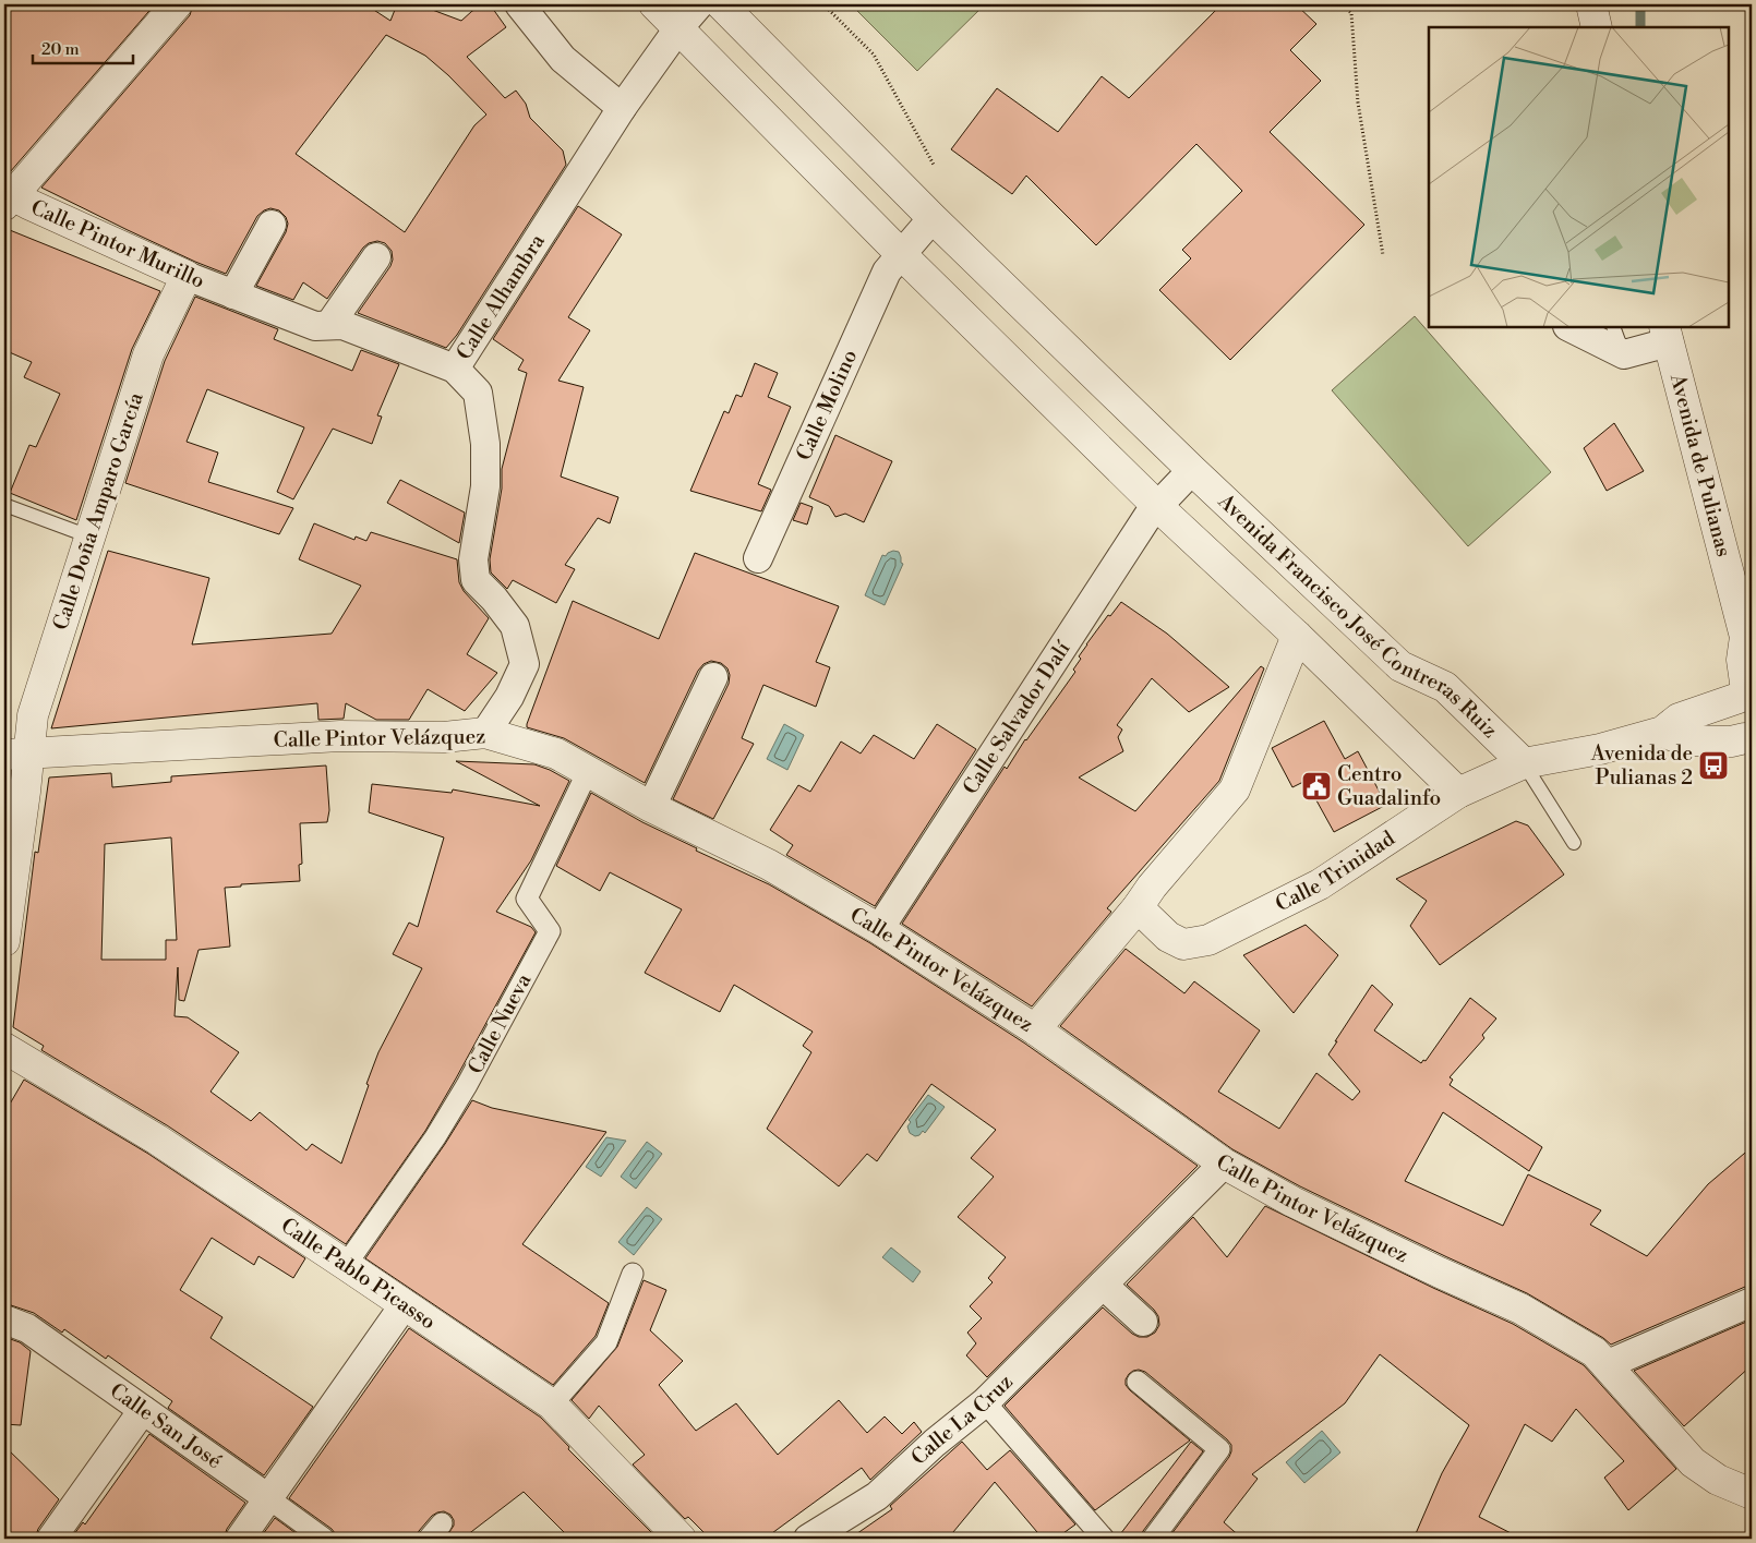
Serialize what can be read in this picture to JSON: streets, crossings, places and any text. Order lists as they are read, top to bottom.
{
  "streets": {
    "street": [
      "Calle Pintor Murillo",
      "Calle Alhambra",
      "Calle Molino",
      "Avenida de Pulianas",
      "Calle Doña Amparo García",
      "Avenida Francisco José Contreras Ruiz",
      "Calle Salvador Dalí",
      "Calle Pintor Velázquez",
      "Calle Trinidad",
      "Calle Nueva",
      "Calle Pablo Picasso",
      "Calle La Cruz",
      "Calle San José"
    ]
  },
  "crossings": [
    ["Calle Pintor Murillo", "Calle Alhambra"],
    ["Calle Pintor Murillo", "Calle Doña Amparo García"],
    ["Calle Alhambra", "Calle Pintor Velázquez"],
    ["Avenida de Pulianas", "Calle Trinidad"],
    ["Calle Doña Amparo García", "Calle Pintor Velázquez"],
    ["Avenida Francisco José Contreras Ruiz", "Calle Trinidad"],
    ["Calle Salvador Dalí", "Calle Pintor Velázquez"],
    ["Calle Pintor Velázquez", "Calle Nueva"],
    ["Calle Pintor Velázquez", "Calle La Cruz"],
    ["Calle Nueva", "Calle Pablo Picasso"]
  ],
  "places": {
    "bus stop": ["Avenida de Pulianas 2"],
    "public building": ["Centro Guadalinfo"]
  },
  "scale_bar": "20 m"
}
